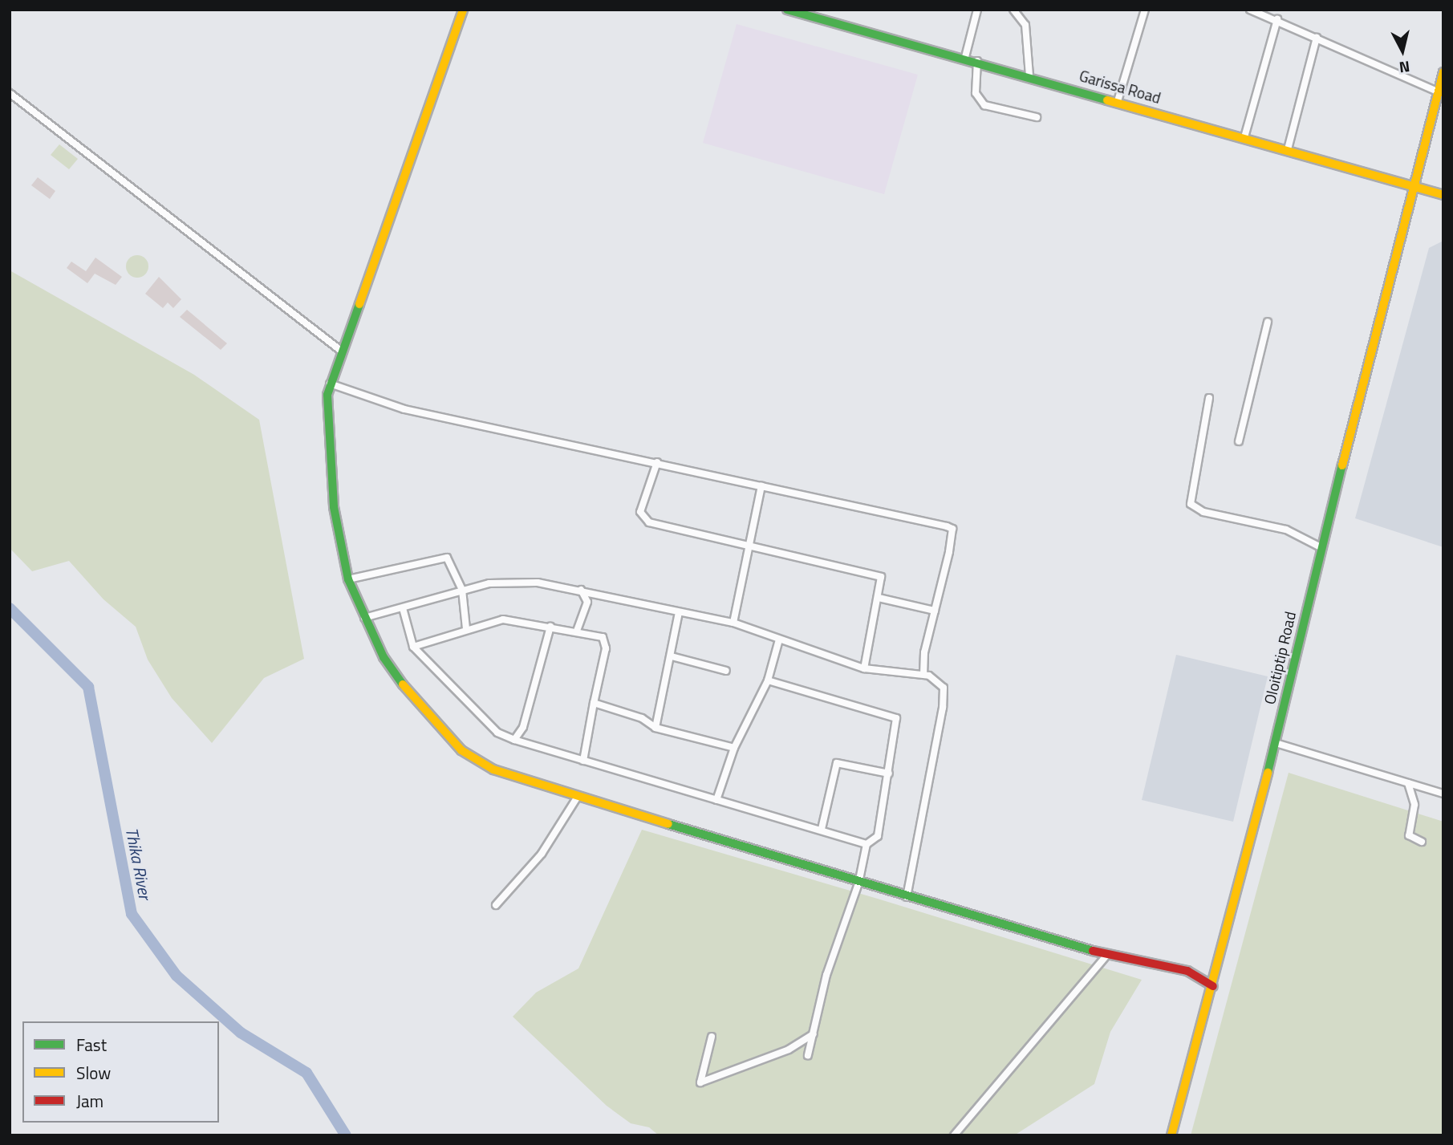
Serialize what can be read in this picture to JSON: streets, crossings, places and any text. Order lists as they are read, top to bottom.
{
  "streets": {
    "main road": ["Garissa Road", "Oloitiptip Road"]
  },
  "crossings": [
    ["Garissa Road", "Oloitiptip Road"]
  ],
  "water": ["Thika River"],
  "legend": ["Fast", "Slow", "Jam"],
  "north": "bottom"
}
